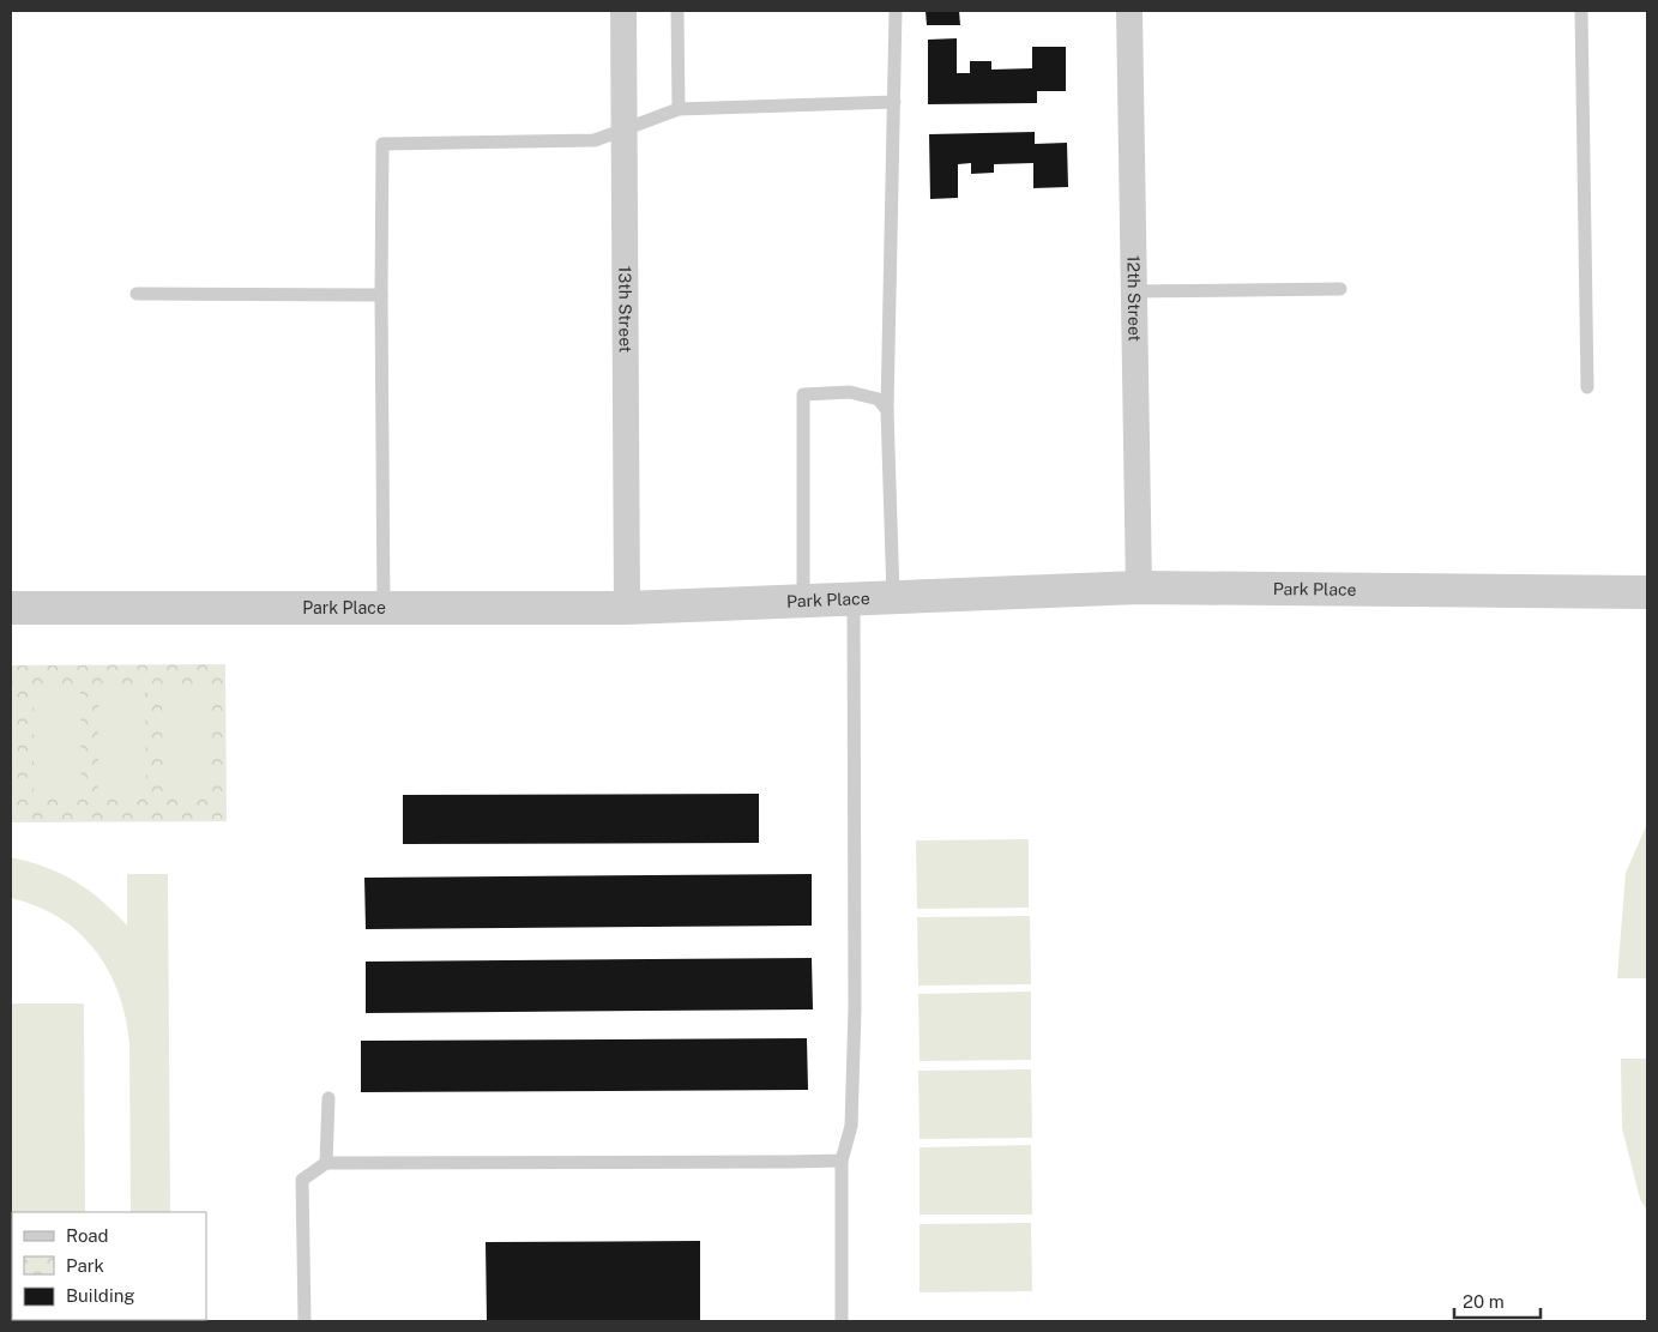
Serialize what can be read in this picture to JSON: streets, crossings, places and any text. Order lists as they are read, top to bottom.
{
  "streets": {
    "street": ["12th Street", "13th Street", "Park Place"]
  },
  "crossings": [
    ["12th Street", "Park Place"],
    ["13th Street", "Park Place"]
  ],
  "legend": ["Road", "Park", "Building"],
  "scale_bar": "20 m"
}
